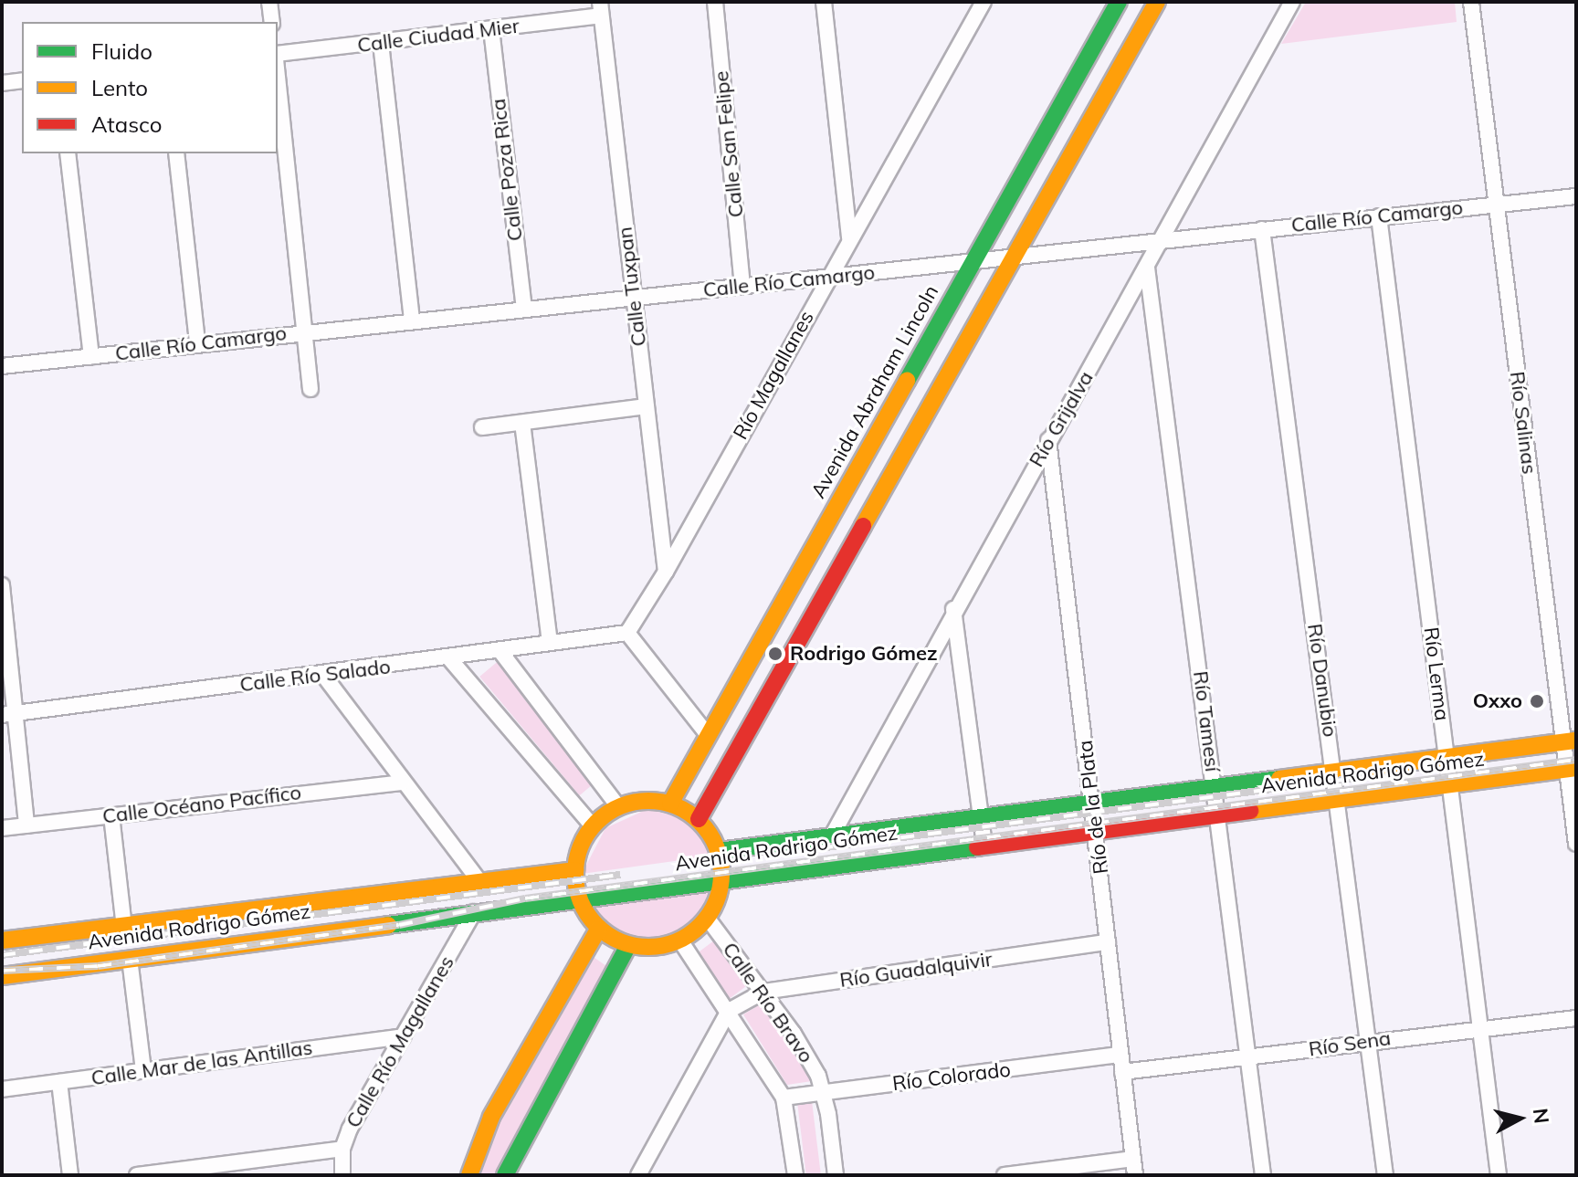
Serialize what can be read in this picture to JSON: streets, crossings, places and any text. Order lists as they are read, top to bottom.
{
  "streets": {
    "main road": ["Avenida Abraham Lincoln", "Avenida Rodrigo Gómez"],
    "street": [
      "Calle Ciudad Mier",
      "Calle San Felipe",
      "Calle Poza Rica",
      "Calle Río Camargo",
      "Calle Tuxpan",
      "Río Magallanes",
      "Río Grijalva",
      "Río Salinas",
      "Río Lerma",
      "Calle Río Salado",
      "Río Danubio",
      "Río Tamesí",
      "Calle Océano Pacífico",
      "Río de la Plata",
      "Río Guadalquivir",
      "Calle Río Bravo",
      "Calle Río Magallanes",
      "Río Sena",
      "Calle Mar de las Antillas",
      "Río Colorado"
    ]
  },
  "crossings": [
    ["Calle Ciudad Mier", "Calle Poza Rica"],
    ["Calle Ciudad Mier", "Calle Tuxpan"],
    ["Calle San Felipe", "Calle Río Camargo"],
    ["Calle Poza Rica", "Calle Río Camargo"],
    ["Calle Río Camargo", "Calle Tuxpan"],
    ["Calle Río Camargo", "Río Magallanes"],
    ["Calle Río Camargo", "Avenida Abraham Lincoln"],
    ["Calle Río Camargo", "Río Grijalva"],
    ["Calle Río Camargo", "Río Salinas"],
    ["Calle Río Camargo", "Río Lerma"],
    ["Calle Río Camargo", "Río Danubio"],
    ["Calle Tuxpan", "Río Magallanes"],
    ["Río Magallanes", "Calle Río Salado"],
    ["Río Grijalva", "Río Tamesí"],
    ["Río Grijalva", "Avenida Rodrigo Gómez"],
    ["Río Grijalva", "Río de la Plata"],
    ["Río Salinas", "Avenida Rodrigo Gómez"],
    ["Río Lerma", "Avenida Rodrigo Gómez"],
    ["Río Lerma", "Río Sena"],
    ["Río Danubio", "Avenida Rodrigo Gómez"],
    ["Río Danubio", "Río Sena"],
    ["Río Tamesí", "Avenida Rodrigo Gómez"],
    ["Río Tamesí", "Río Sena"],
    ["Avenida Rodrigo Gómez", "Río de la Plata"],
    ["Avenida Rodrigo Gómez", "Calle Río Magallanes"],
    ["Río de la Plata", "Río Guadalquivir"],
    ["Río de la Plata", "Río Sena"],
    ["Río de la Plata", "Río Colorado"],
    ["Río Guadalquivir", "Calle Río Bravo"],
    ["Calle Río Bravo", "Río Colorado"],
    ["Calle Río Magallanes", "Calle Mar de las Antillas"]
  ],
  "places": ["Rodrigo Gómez", "Oxxo"],
  "legend": ["Fluido", "Lento", "Atasco"],
  "north": "right"
}
